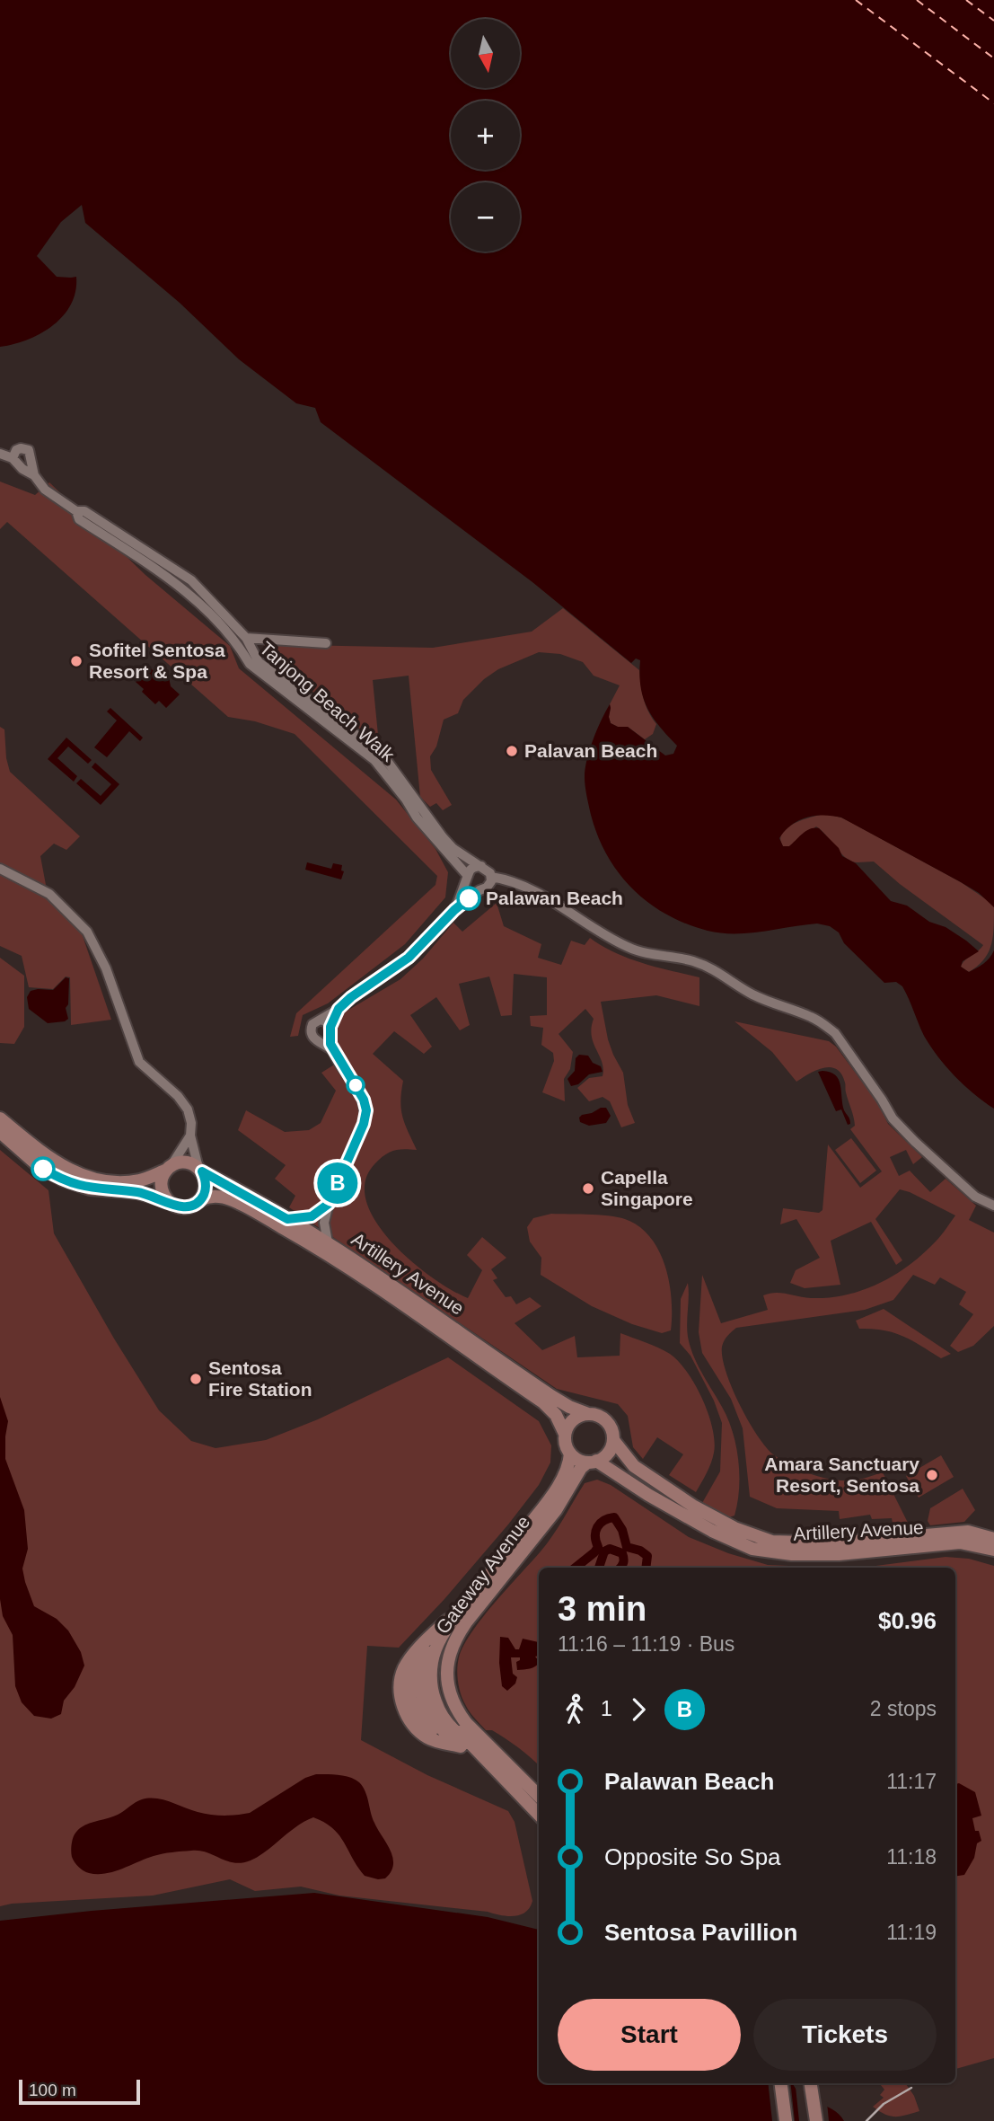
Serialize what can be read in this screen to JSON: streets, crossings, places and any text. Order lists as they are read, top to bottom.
{
  "streets": {
    "street": ["Tanjong Beach Walk", "Artillery Avenue", "Gateway Avenue"]
  },
  "crossings": [
    ["Artillery Avenue", "Gateway Avenue"]
  ],
  "places": [
    "Sofitel Sentosa Resort & Spa",
    "Palavan Beach",
    "Palawan Beach",
    "Capella Singapore",
    "Sentosa Fire Station",
    "Amara Sanctuary Resort, Sentosa"
  ],
  "lines": ["bus line B"],
  "scale_bar": "100 m",
  "north": "bottom",
  "page": {
    "on_map": "B",
    "map_buttons": ["+", "−"],
    "heading": ["3 min", "11:16 – 11:19 · Bus", "$0.96"],
    "legs": ["1", "B", "2 stops"],
    "list": [
      {
        "name": "Palawan Beach",
        "value": "11:17"
      },
      {
        "name": "Opposite So Spa",
        "value": "11:18"
      },
      {
        "name": "Sentosa Pavillion",
        "value": "11:19"
      }
    ],
    "buttons": ["Start", "Tickets"],
    "scale": "100 m"
  }
}
